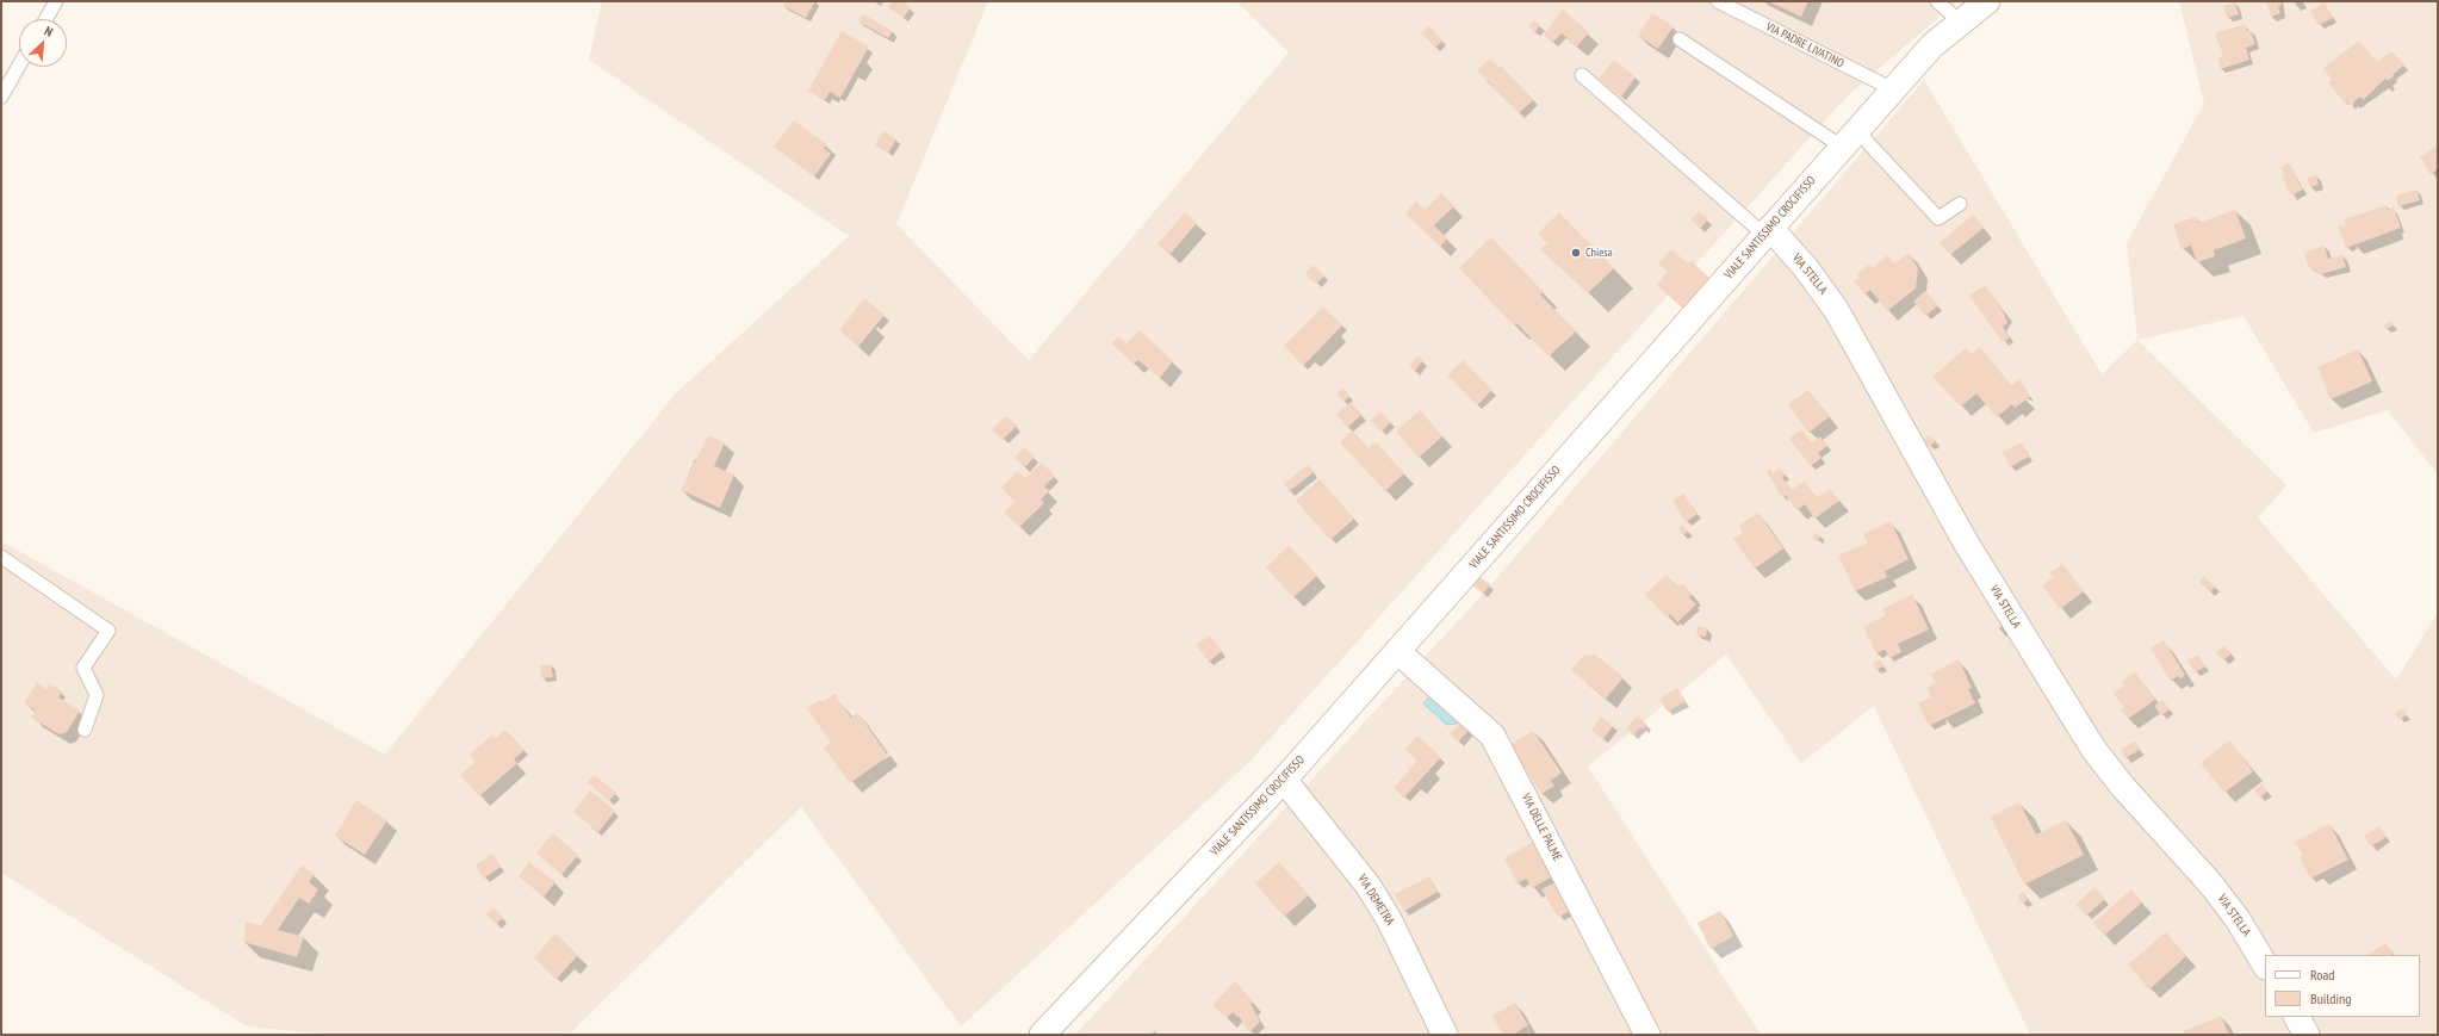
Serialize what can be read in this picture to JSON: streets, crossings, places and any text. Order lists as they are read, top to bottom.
{
  "streets": {
    "street": [
      "VIALE SANTISSIMO CROCIFISSO",
      "VIA STELLA",
      "VIA DELLE PALME",
      "VIA DEMETRA"
    ],
    "lane": ["VIA PADRE LIVATINO"]
  },
  "crossings": [
    ["VIA PADRE LIVATINO", "VIALE SANTISSIMO CROCIFISSO"],
    ["VIALE SANTISSIMO CROCIFISSO", "VIA STELLA"],
    ["VIALE SANTISSIMO CROCIFISSO", "VIA DELLE PALME"],
    ["VIALE SANTISSIMO CROCIFISSO", "VIA DEMETRA"]
  ],
  "places": ["Chiesa"],
  "legend": ["Road", "Building"],
  "north": "top right"
}
